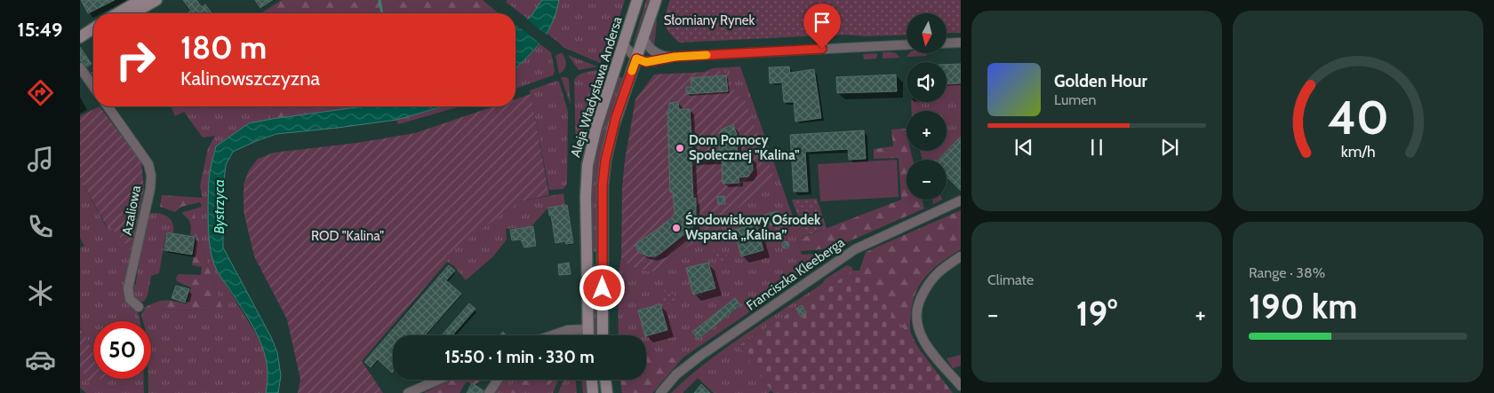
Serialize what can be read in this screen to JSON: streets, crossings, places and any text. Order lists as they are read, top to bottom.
{
  "streets": {
    "main road": ["Aleja Władysława Andersa"],
    "street": ["Azaliowa", "Franciszka Kleeberga"]
  },
  "water": ["Bystrzyca"],
  "parks": ["Słomiany Rynek", "ROD \"Kalina\""],
  "places": ["Dom Pomocy Społecznej \"Kalina\"", "Środowiskowy Ośrodek Wsparcia „Kalina”"],
  "north": "bottom",
  "page": {
    "tabs": "15:49",
    "map_buttons": ["+", "−"],
    "turn": ["180 m", "Kalinowszczyzna"],
    "song": ["Golden Hour", "Lumen"],
    "tile": [
      "Climate",
      ["Range · 38%", "190 km"]
    ],
    "heat": ["−", "19°", "+"],
    "limit": "50",
    "trip": "15:50 · 1 min · 330 m",
    "gauge": ["40", "km/h"]
  }
}
